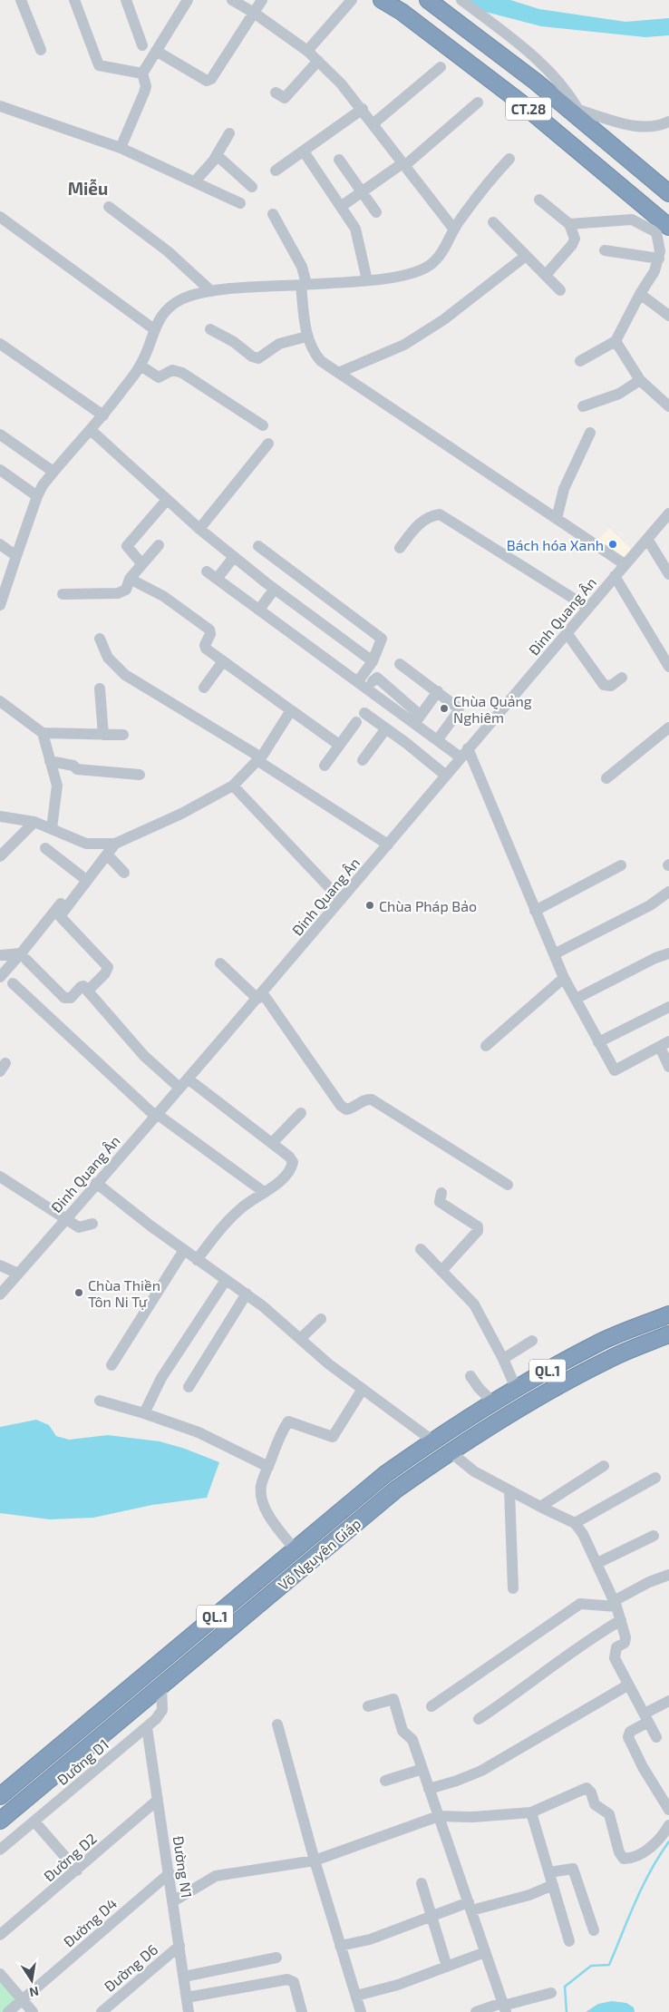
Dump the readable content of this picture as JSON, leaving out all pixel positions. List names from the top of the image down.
{
  "streets": {
    "highway": ["CT.28", "QL.1", "Võ Nguyên Giáp"],
    "street": [
      "Đinh Quang Ân",
      "Đường D1",
      "Đường D2",
      "Đường N1",
      "Đường D4",
      "Đường D6"
    ]
  },
  "crossings": [
    ["Võ Nguyên Giáp", "Đường D1"],
    ["Đường D1", "Đường N1"],
    ["Đường D2", "Đường N1"],
    ["Đường N1", "Đường D4"],
    ["Đường N1", "Đường D6"]
  ],
  "districts": ["Miễu"],
  "places": [
    "Bách hóa Xanh",
    "Chùa Quảng Nghiêm",
    "Chùa Pháp Bảo",
    "Chùa Thiền Tôn Ni Tự"
  ],
  "north": "bottom"
}
